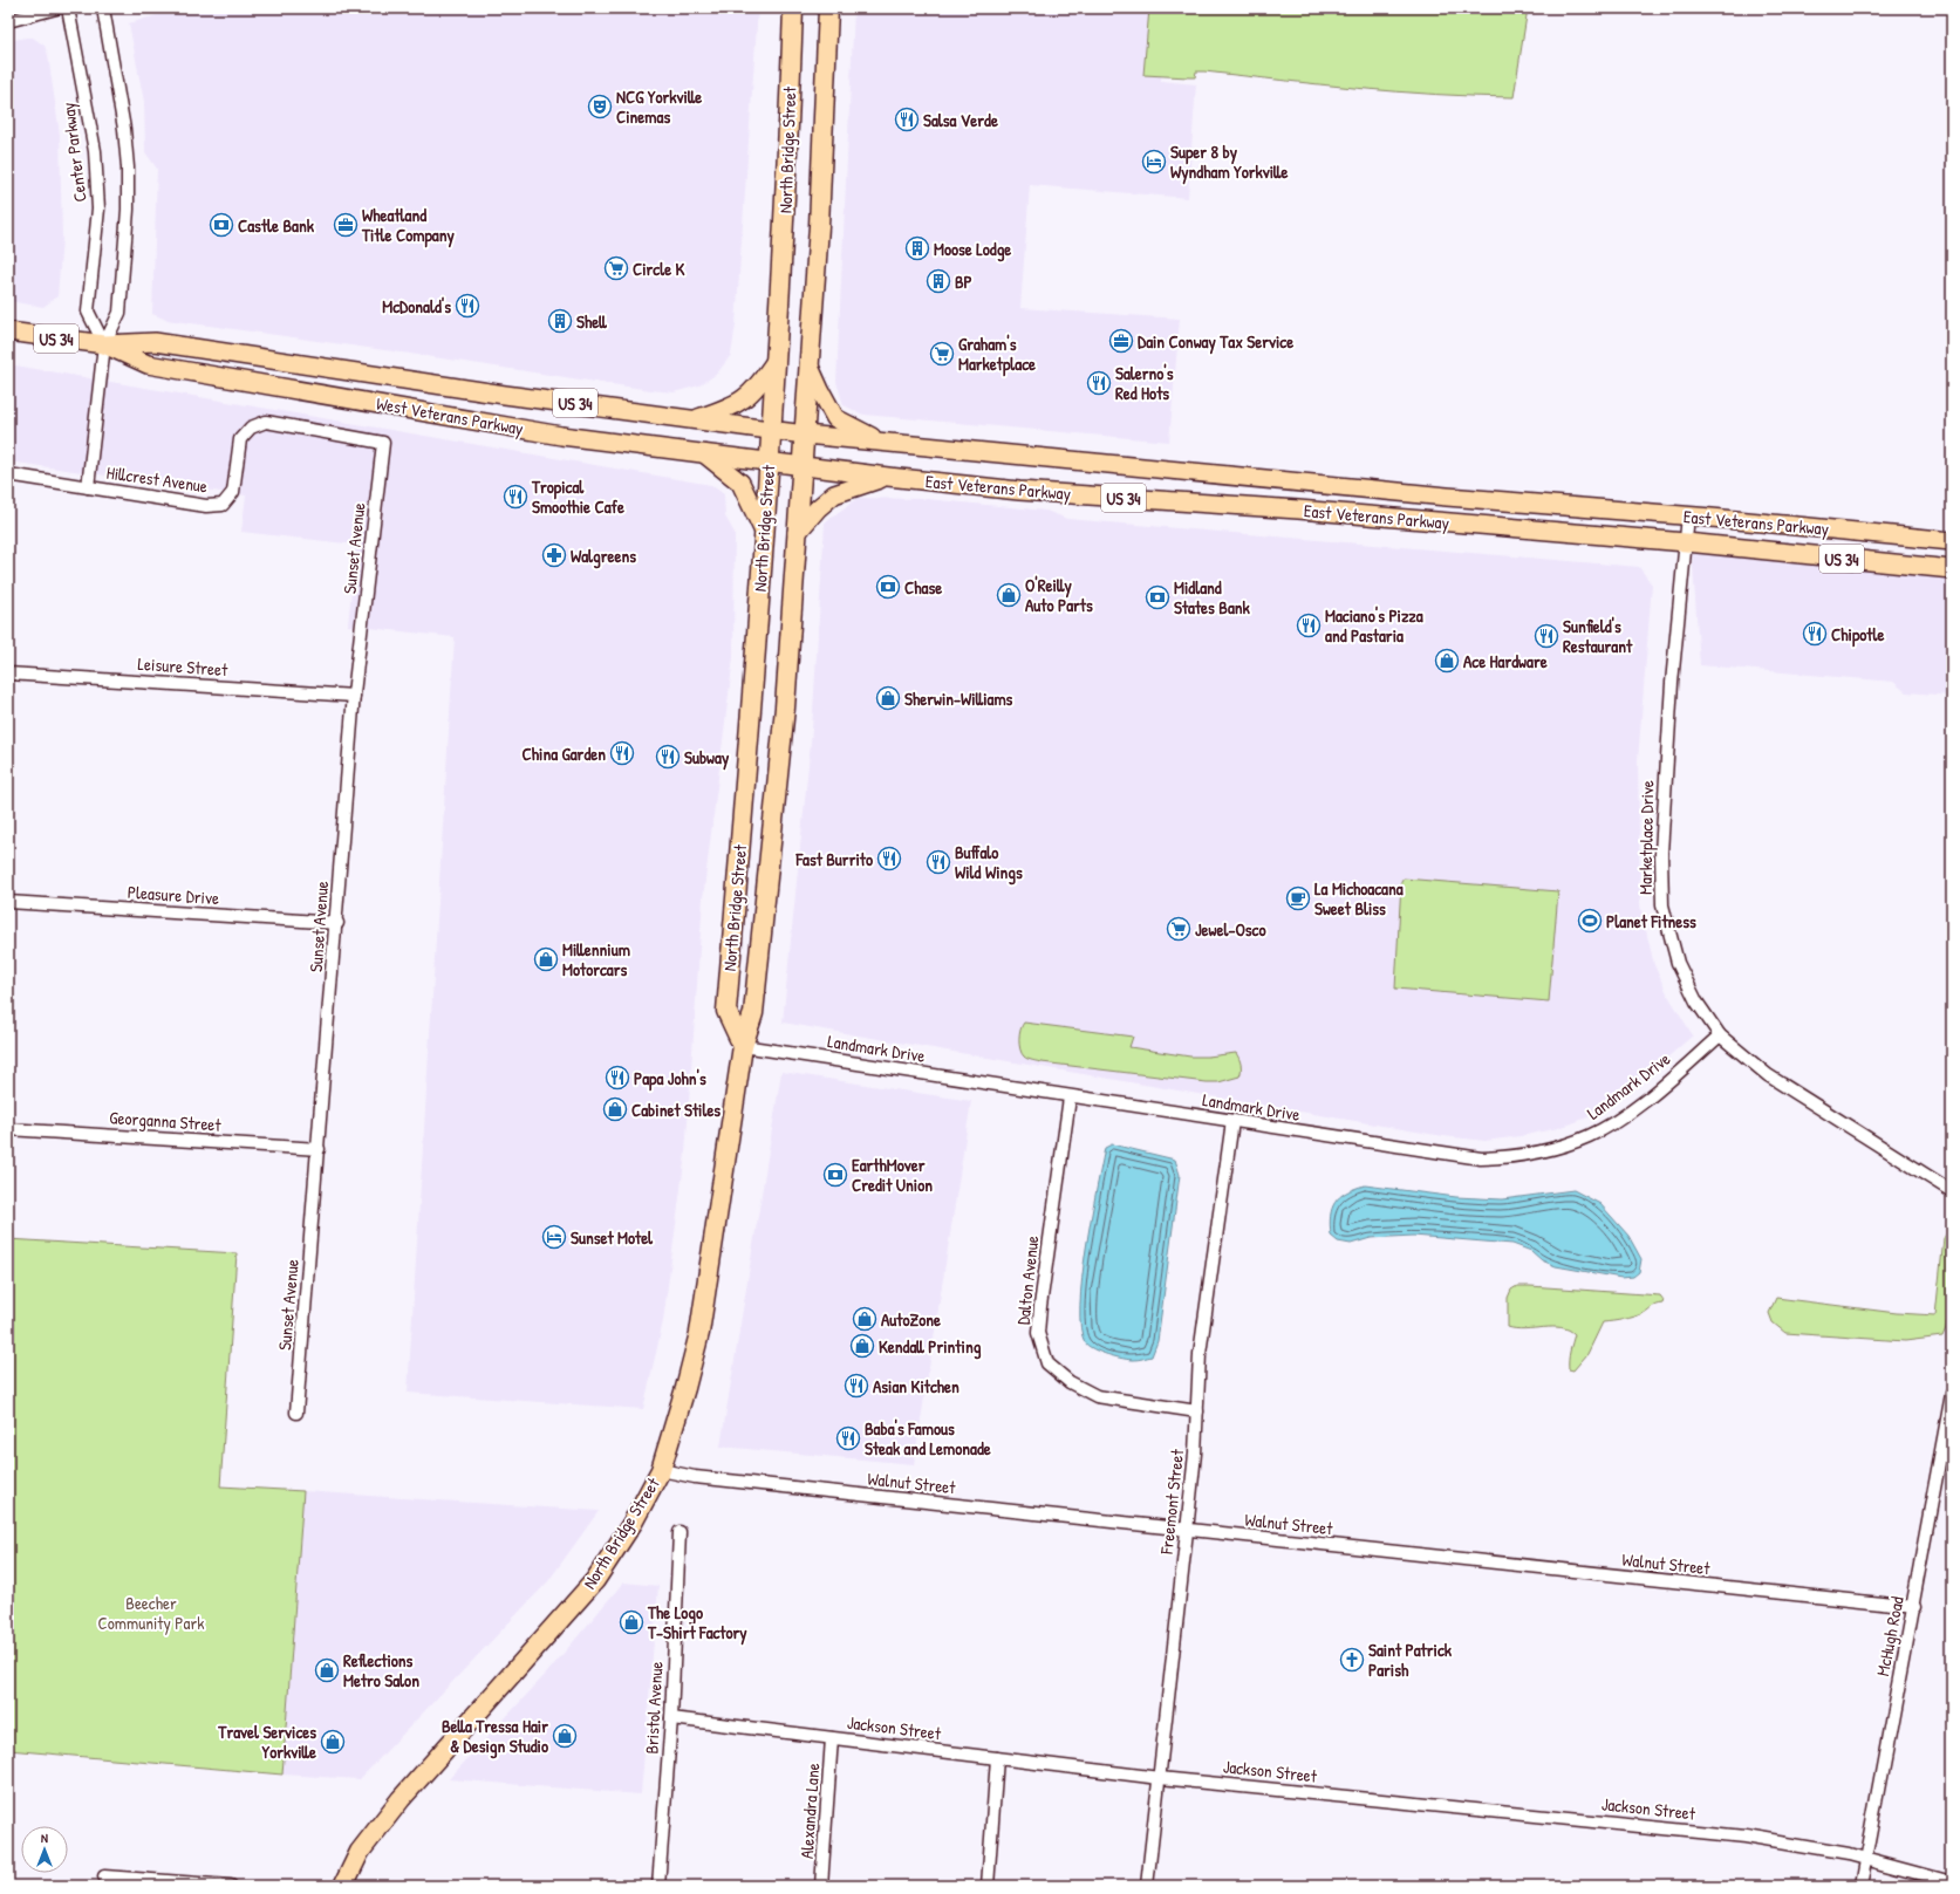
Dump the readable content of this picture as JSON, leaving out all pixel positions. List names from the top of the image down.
{
  "streets": {
    "highway": ["North Bridge Street"],
    "main road": ["US 34", "West Veterans Parkway", "East Veterans Parkway"],
    "street": [
      "Center Parkway",
      "Hillcrest Avenue",
      "Sunset Avenue",
      "Leisure Street",
      "Marketplace Drive",
      "Pleasure Drive",
      "Landmark Drive",
      "Georganna Street",
      "Dalton Avenue",
      "Walnut Street",
      "Freemont Street",
      "McHugh Road",
      "Bristol Avenue",
      "Jackson Street",
      "Alexandra Lane"
    ]
  },
  "crossings": [
    ["North Bridge Street", "West Veterans Parkway"],
    ["North Bridge Street", "East Veterans Parkway"],
    ["North Bridge Street", "Landmark Drive"],
    ["North Bridge Street", "Walnut Street"],
    ["Center Parkway", "West Veterans Parkway"],
    ["West Veterans Parkway", "East Veterans Parkway"],
    ["Hillcrest Avenue", "Sunset Avenue"],
    ["East Veterans Parkway", "Marketplace Drive"],
    ["Sunset Avenue", "Leisure Street"],
    ["Sunset Avenue", "Pleasure Drive"],
    ["Sunset Avenue", "Georganna Street"],
    ["Marketplace Drive", "Landmark Drive"],
    ["Landmark Drive", "Dalton Avenue"],
    ["Landmark Drive", "Freemont Street"],
    ["Dalton Avenue", "Freemont Street"],
    ["Walnut Street", "Freemont Street"],
    ["Walnut Street", "McHugh Road"],
    ["Freemont Street", "Jackson Street"],
    ["McHugh Road", "Jackson Street"],
    ["Bristol Avenue", "Jackson Street"],
    ["Jackson Street", "Alexandra Lane"]
  ],
  "parks": ["Beecher Community Park"],
  "places": {
    "theatre": ["NCG Yorkville Cinemas"],
    "restaurant": [
      "Salsa Verde",
      "McDonald's",
      "Salerno's Red Hots",
      "Tropical Smoothie Cafe",
      "Maciano's Pizza and Pastaria",
      "Chipotle",
      "Sunfield's Restaurant",
      "China Garden",
      "Subway",
      "Fast Burrito",
      "Buffalo Wild Wings",
      "Papa John's",
      "Asian Kitchen",
      "Baba's Famous Steak and Lemonade"
    ],
    "hotel": ["Super 8 by Wyndham Yorkville", "Sunset Motel"],
    "bank": [
      "Castle Bank",
      "Chase",
      "Midland States Bank",
      "EarthMover Credit Union"
    ],
    "office": ["Wheatland Title Company", "Dain Conway Tax Service"],
    "building": ["Moose Lodge", "BP", "Shell"],
    "supermarket": ["Circle K", "Graham's Marketplace", "Jewel-Osco"],
    "pharmacy": ["Walgreens"],
    "shop": [
      "O'Reilly Auto Parts",
      "Ace Hardware",
      "Sherwin-Williams",
      "Millennium Motorcars",
      "Cabinet Stiles",
      "AutoZone",
      "Kendall Printing",
      "The Logo T-Shirt Factory",
      "Reflections Metro Salon",
      "Bella Tressa Hair & Design Studio",
      "Travel Services Yorkville"
    ],
    "cafe": ["La Michoacana Sweet Bliss"],
    "sports": ["Planet Fitness"],
    "church": ["Saint Patrick Parish"]
  },
  "north": "top"
}
